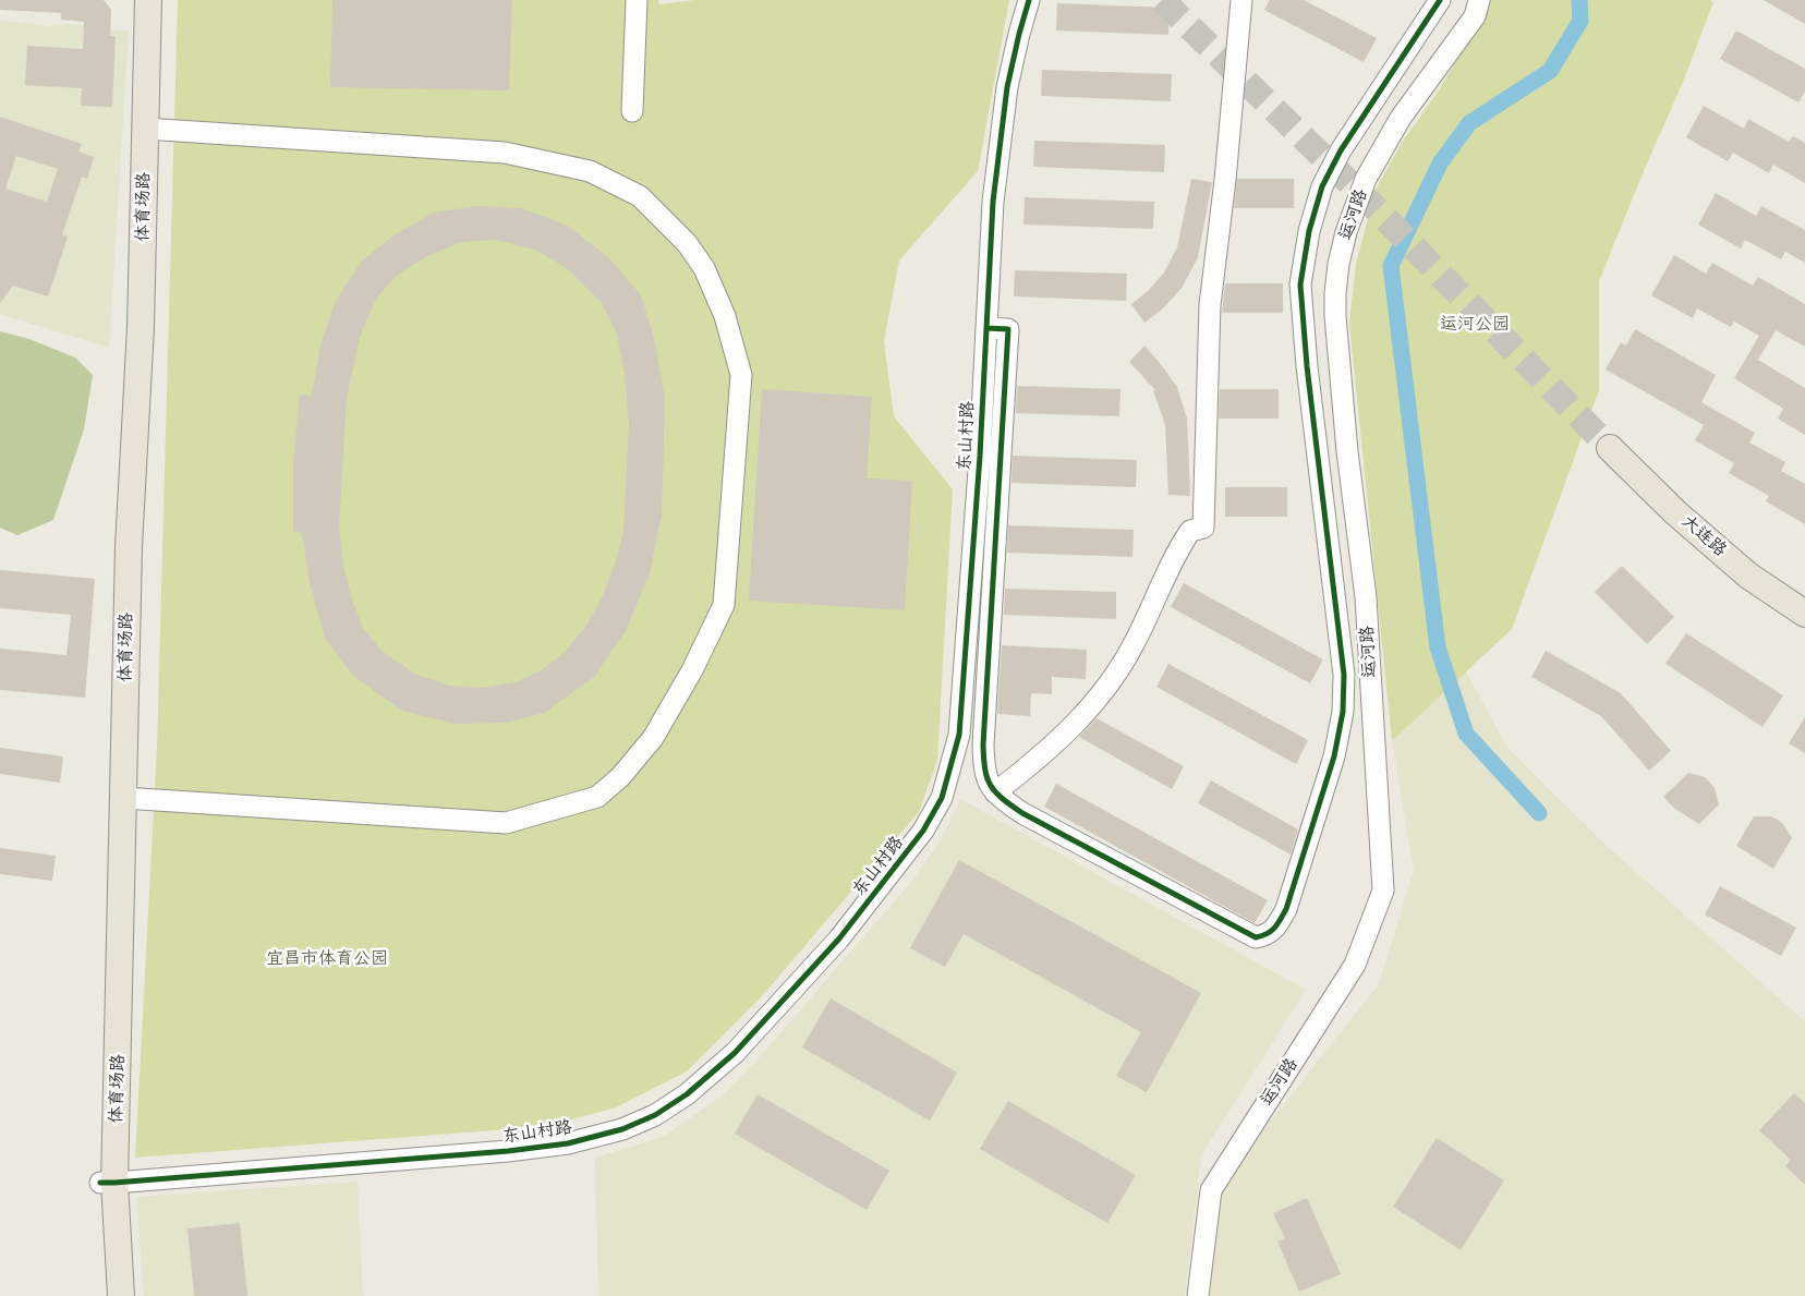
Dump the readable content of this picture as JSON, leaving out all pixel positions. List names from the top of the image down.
{
  "streets": {
    "main road": ["体育场路", "大连路"],
    "street": ["运河路", "东山村路"]
  },
  "crossings": [
    ["体育场路", "东山村路"]
  ],
  "parks": ["运河公园", "宜昌市体育公园"]
}
